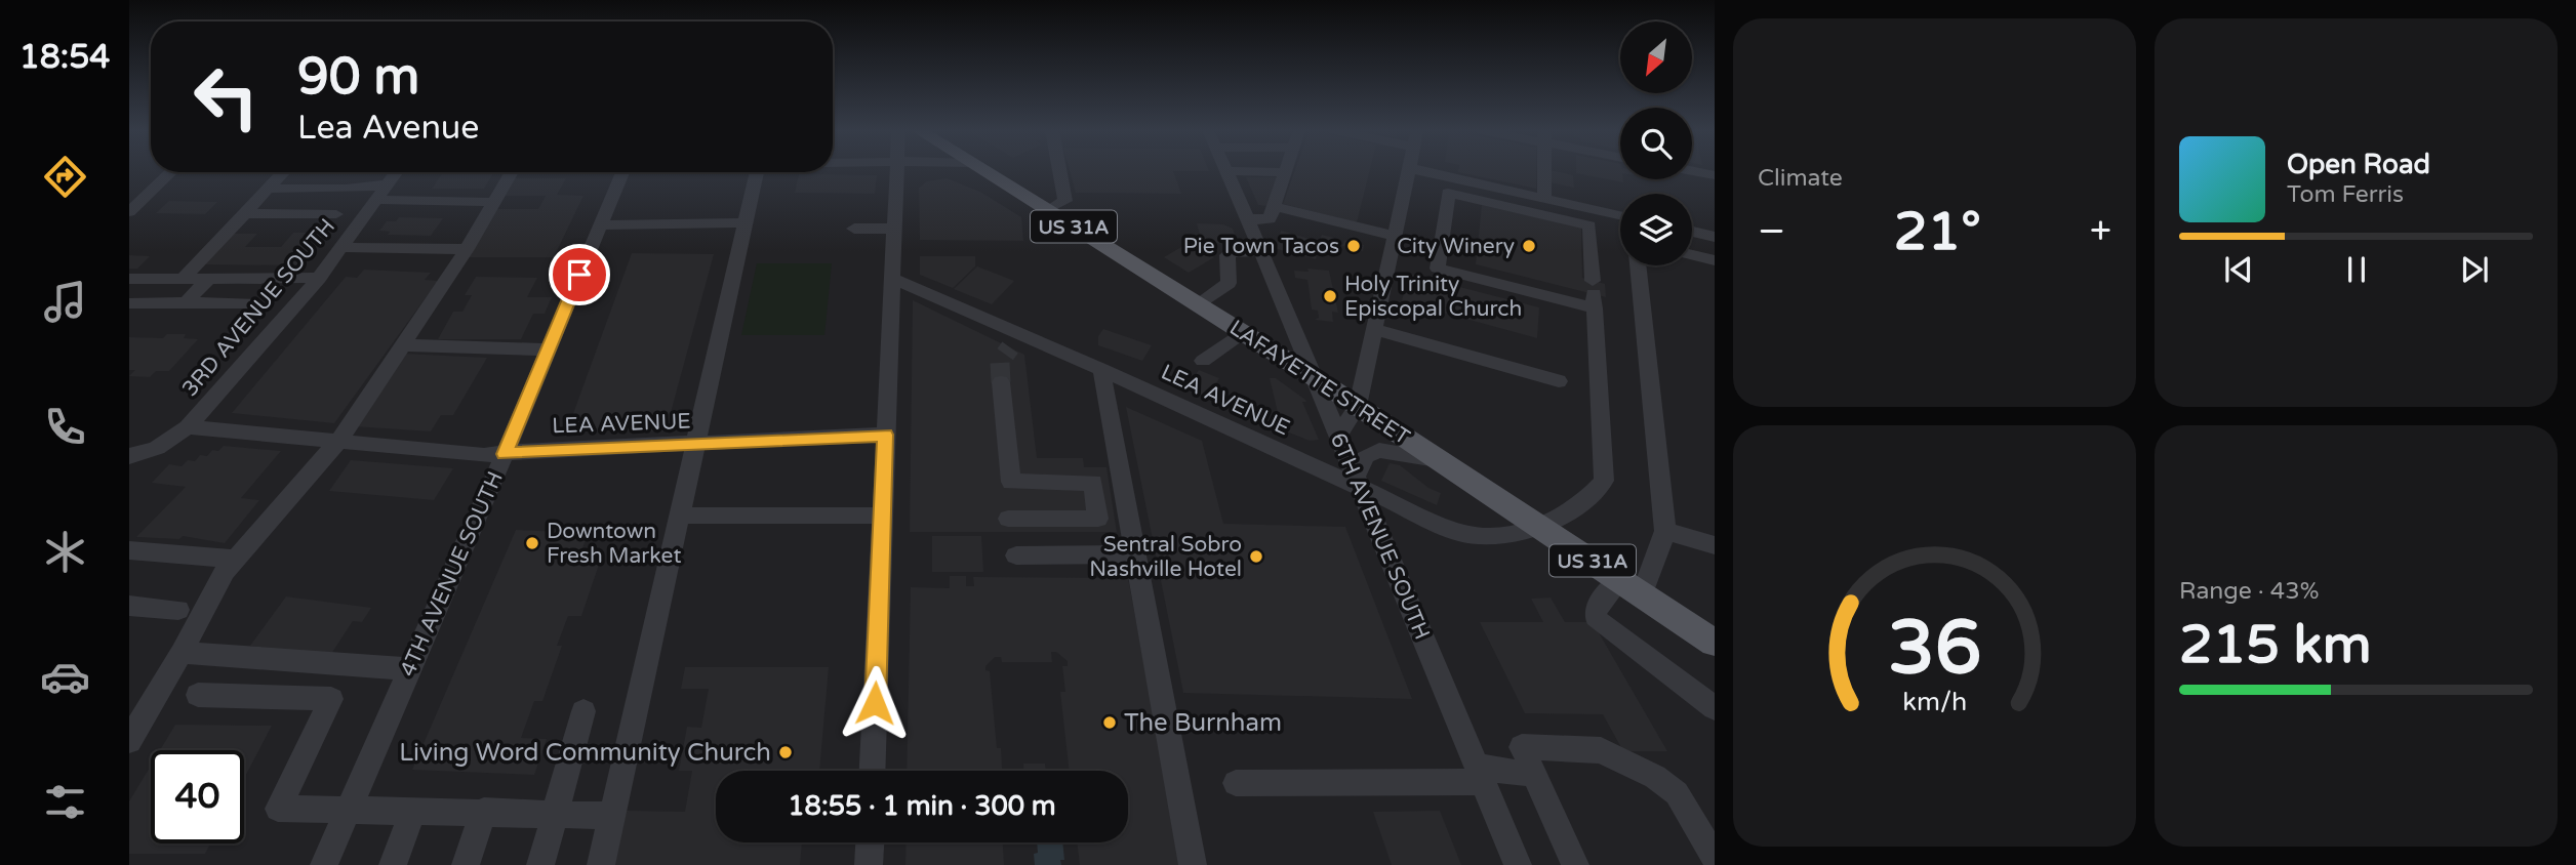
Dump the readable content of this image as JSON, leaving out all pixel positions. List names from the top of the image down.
{
  "streets": {
    "main road": ["US 31A", "LAFAYETTE STREET"],
    "street": [
      "3RD AVENUE SOUTH",
      "LEA AVENUE",
      "6TH AVENUE SOUTH",
      "4TH AVENUE SOUTH"
    ]
  },
  "crossings": [
    ["3RD AVENUE SOUTH", "LEA AVENUE"],
    ["LAFAYETTE STREET", "LEA AVENUE"],
    ["LAFAYETTE STREET", "6TH AVENUE SOUTH"],
    ["LEA AVENUE", "6TH AVENUE SOUTH"],
    ["LEA AVENUE", "4TH AVENUE SOUTH"]
  ],
  "places": [
    "Pie Town Tacos",
    "City Winery",
    "Holy Trinity Episcopal Church",
    "Downtown Fresh Market",
    "Sentral Sobro Nashville Hotel",
    "The Burnham",
    "Living Word Community Church"
  ],
  "north": "bottom left",
  "page": {
    "tabs": "18:54",
    "tile": [
      "Climate",
      ["Range · 43%", "215 km"]
    ],
    "turn": ["90 m", "Lea Avenue"],
    "song": ["Open Road", "Tom Ferris"],
    "heat": ["−", "21°", "+"],
    "limit": "40",
    "trip": "18:55 · 1 min · 300 m",
    "gauge": ["36", "km/h"]
  }
}
